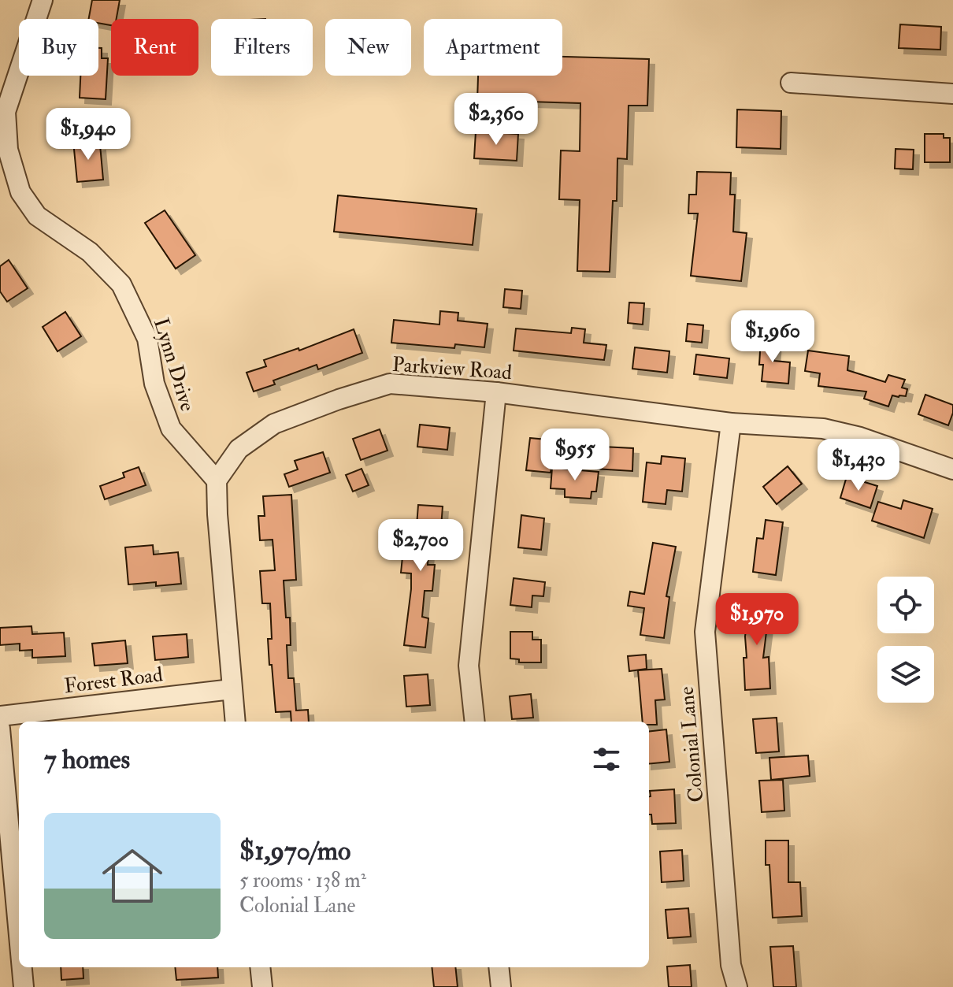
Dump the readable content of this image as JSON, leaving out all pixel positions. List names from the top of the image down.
{
  "streets": {
    "street": [
      "Lynn Drive",
      "Parkview Road",
      "Forest Road",
      "Colonial Lane"
    ]
  },
  "crossings": [
    ["Lynn Drive", "Parkview Road"],
    ["Parkview Road", "Colonial Lane"]
  ],
  "page": {
    "chip": [
      "Buy",
      "Rent",
      "Filters",
      "New",
      "Apartment"
    ],
    "price": [
      "$2,360",
      "$1,940",
      "$1,960",
      "$955",
      "$1,430",
      "$2,700",
      "$1,970"
    ],
    "heading": "7 homes",
    "list": [
      {
        "name": "$1,970/mo",
        "note": "5 rooms · 138 m² · Colonial Lane"
      }
    ]
  }
}
